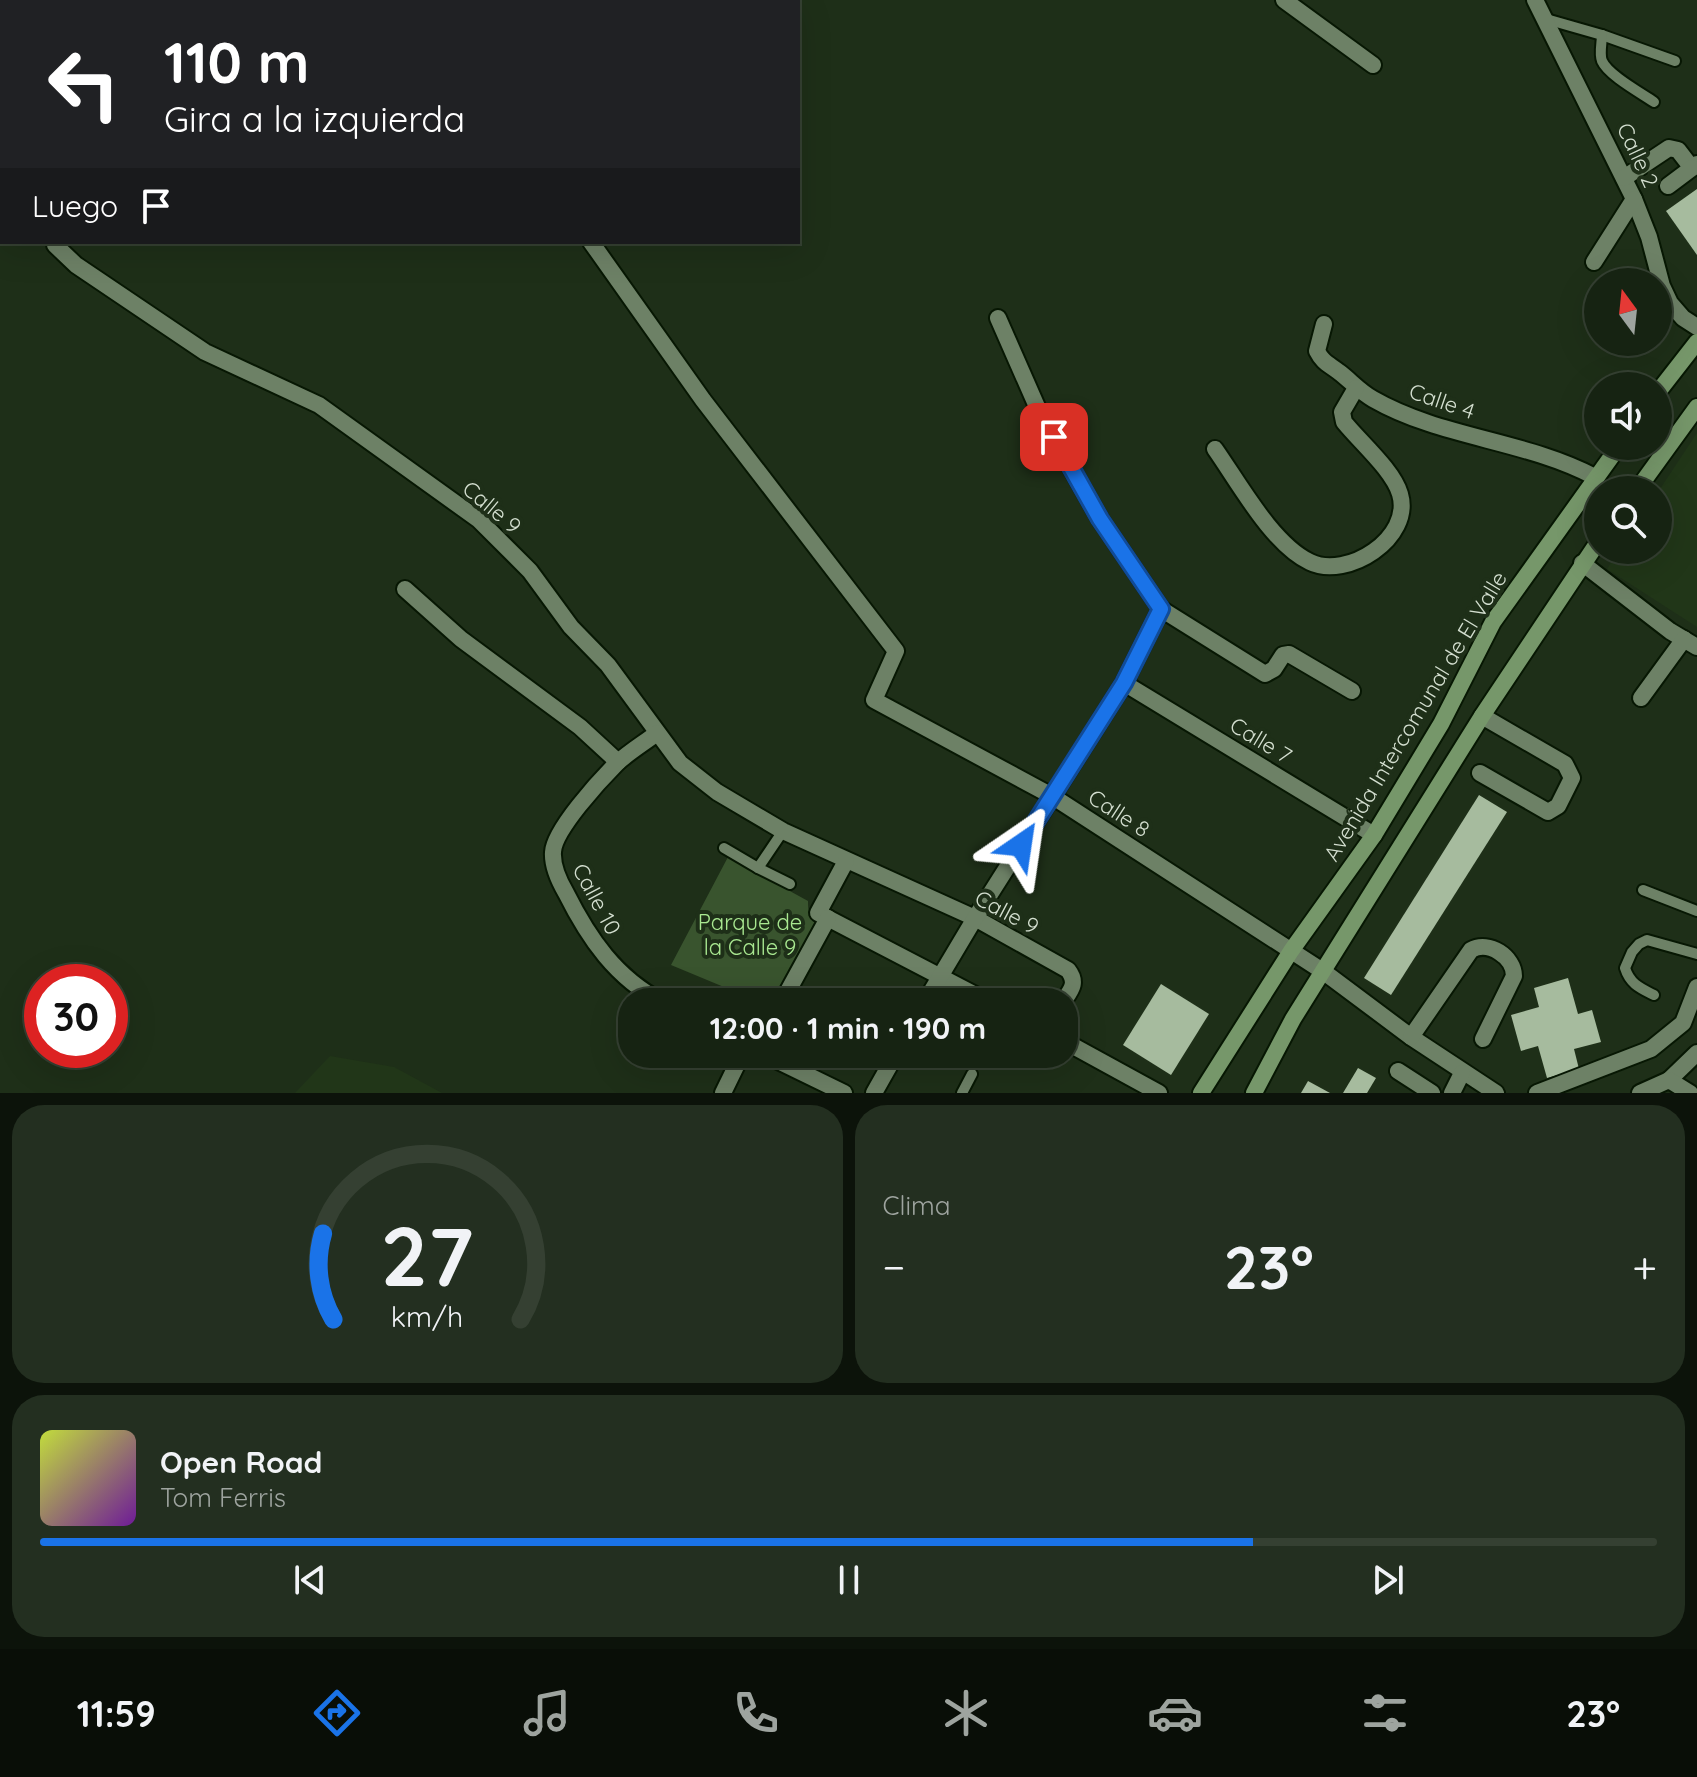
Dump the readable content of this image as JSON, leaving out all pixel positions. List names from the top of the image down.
{
  "streets": {
    "main road": ["Avenida Intercomunal de El Valle"],
    "street": [
      "Calle 2",
      "Calle 4",
      "Calle 9",
      "Calle 7",
      "Calle 8",
      "Calle 10"
    ]
  },
  "crossings": [
    ["Calle 9", "Calle 10"],
    ["Avenida Intercomunal de El Valle", "Calle 7"],
    ["Avenida Intercomunal de El Valle", "Calle 8"]
  ],
  "parks": ["Parque de la Calle 9"],
  "north": "top",
  "page": {
    "turn": ["110 m", "Gira a la izquierda"],
    "then": "Luego",
    "limit": "30",
    "trip": "12:00 · 1 min · 190 m",
    "tile": "Clima",
    "heat": ["−", "23°", "+"],
    "song": ["Open Road", "Tom Ferris"],
    "tabs": ["11:59", "23°"],
    "gauge": ["27", "km/h"]
  }
}
